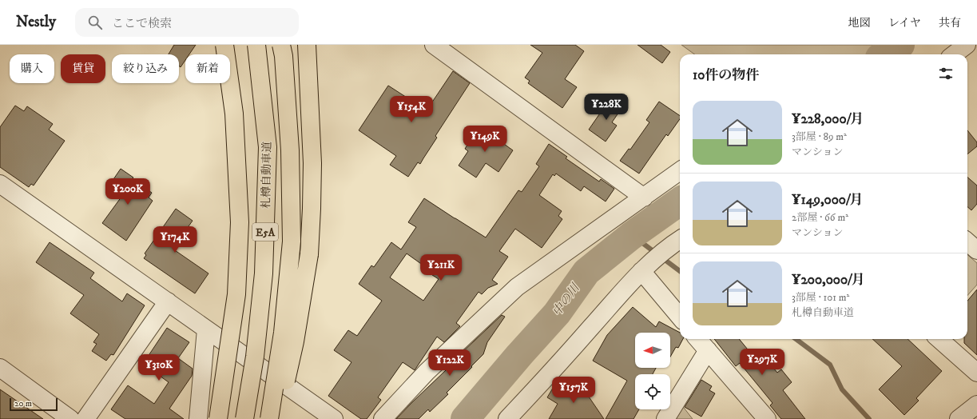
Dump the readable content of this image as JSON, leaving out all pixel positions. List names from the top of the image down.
{
  "streets": {
    "highway": ["札樽自動車道", "E5A"]
  },
  "water": ["中の川"],
  "scale_bar": "20 m",
  "north": "left",
  "page": {
    "header": "Nestly",
    "search": "ここで検索",
    "nav": ["地図", "レイヤ", "共有"],
    "chip": [
      "購入",
      "賃貸",
      "絞り込み",
      "新着"
    ],
    "heading": "10件の物件",
    "list": [
      {
        "name": "¥228,000/月",
        "note": "3部屋 · 89 m² · マンション"
      },
      {
        "name": "¥149,000/月",
        "note": "2部屋 · 66 m² · マンション"
      },
      {
        "name": "¥200,000/月",
        "note": "3部屋 · 101 m² · 札樽自動車道"
      }
    ],
    "price": [
      "¥228K",
      "¥154K",
      "¥149K",
      "¥200K",
      "¥174K",
      "¥211K",
      "¥297K",
      "¥122K",
      "¥310K",
      "¥157K"
    ],
    "scale": "20 m"
  }
}
